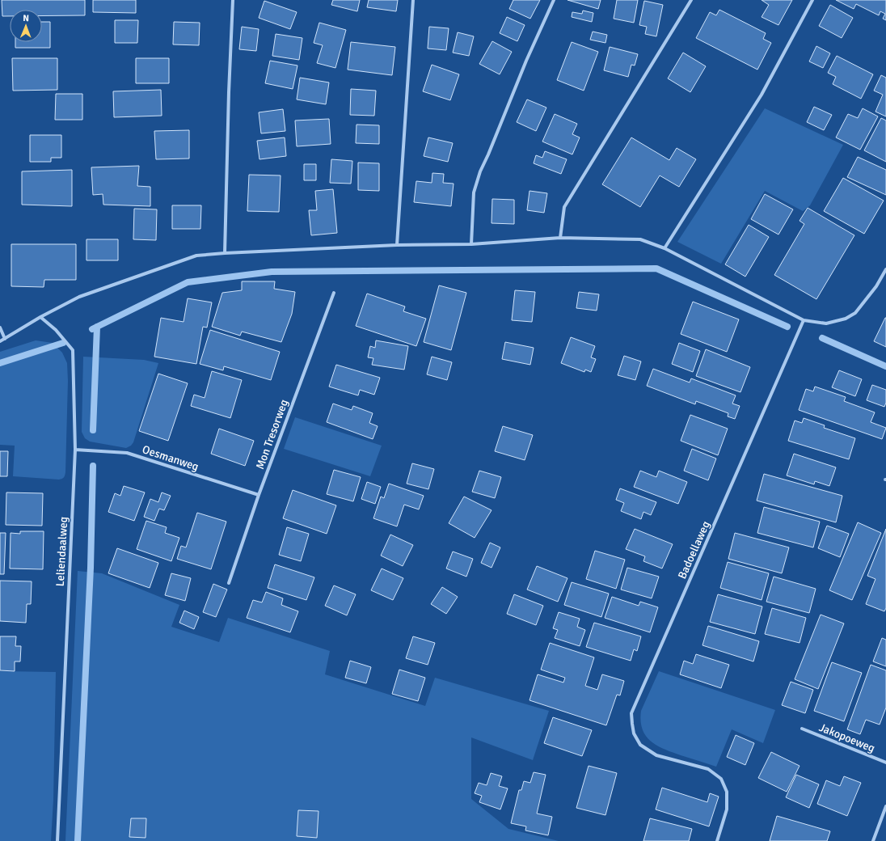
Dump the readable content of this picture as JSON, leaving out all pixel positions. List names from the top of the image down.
{
  "streets": {
    "street": [
      "Mon Tresorweg",
      "Oesmanweg",
      "Badoellaweg",
      "Leliendaalweg",
      "Jakopoeweg"
    ]
  },
  "crossings": [
    ["Mon Tresorweg", "Oesmanweg"],
    ["Oesmanweg", "Leliendaalweg"]
  ],
  "north": "top"
}
